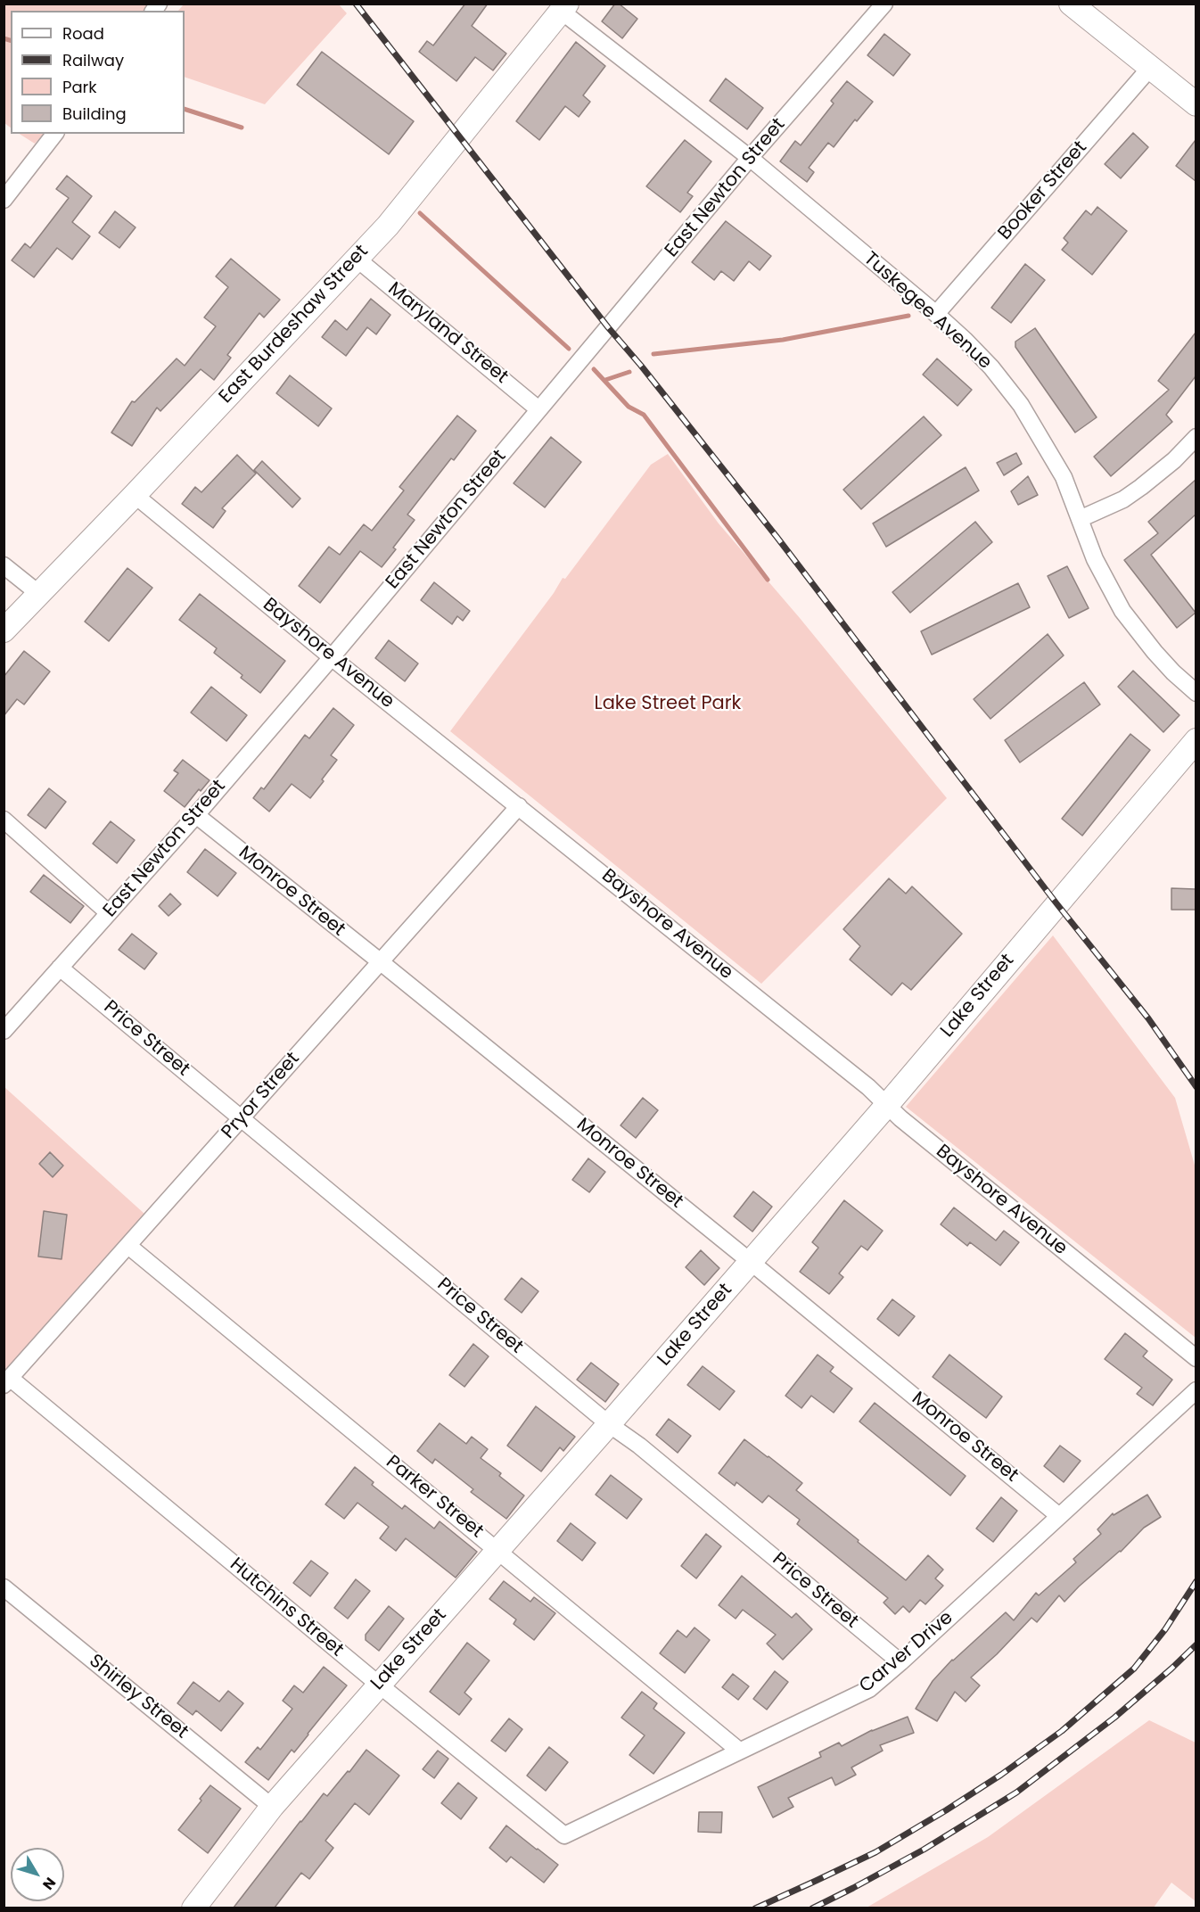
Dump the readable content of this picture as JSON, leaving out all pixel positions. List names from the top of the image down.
{
  "streets": {
    "street": [
      "East Newton Street",
      "Booker Street",
      "Tuskegee Avenue",
      "East Burdeshaw Street",
      "Maryland Street",
      "Bayshore Avenue",
      "Monroe Street",
      "Lake Street",
      "Price Street",
      "Pryor Street",
      "Parker Street",
      "Hutchins Street",
      "Carver Drive",
      "Shirley Street"
    ]
  },
  "crossings": [
    ["East Newton Street", "Tuskegee Avenue"],
    ["East Newton Street", "Maryland Street"],
    ["East Newton Street", "Bayshore Avenue"],
    ["East Newton Street", "Monroe Street"],
    ["East Newton Street", "Price Street"],
    ["Booker Street", "Tuskegee Avenue"],
    ["Tuskegee Avenue", "East Burdeshaw Street"],
    ["East Burdeshaw Street", "Maryland Street"],
    ["East Burdeshaw Street", "Bayshore Avenue"],
    ["Bayshore Avenue", "Lake Street"],
    ["Bayshore Avenue", "Pryor Street"],
    ["Monroe Street", "Lake Street"],
    ["Monroe Street", "Pryor Street"],
    ["Monroe Street", "Carver Drive"],
    ["Lake Street", "Price Street"],
    ["Lake Street", "Parker Street"],
    ["Lake Street", "Hutchins Street"],
    ["Lake Street", "Shirley Street"],
    ["Price Street", "Pryor Street"],
    ["Price Street", "Carver Drive"],
    ["Pryor Street", "Parker Street"],
    ["Pryor Street", "Hutchins Street"],
    ["Parker Street", "Carver Drive"],
    ["Hutchins Street", "Carver Drive"]
  ],
  "parks": ["Lake Street Park"],
  "legend": [
    "Road",
    "Railway",
    "Park",
    "Building"
  ],
  "north": "bottom right"
}
